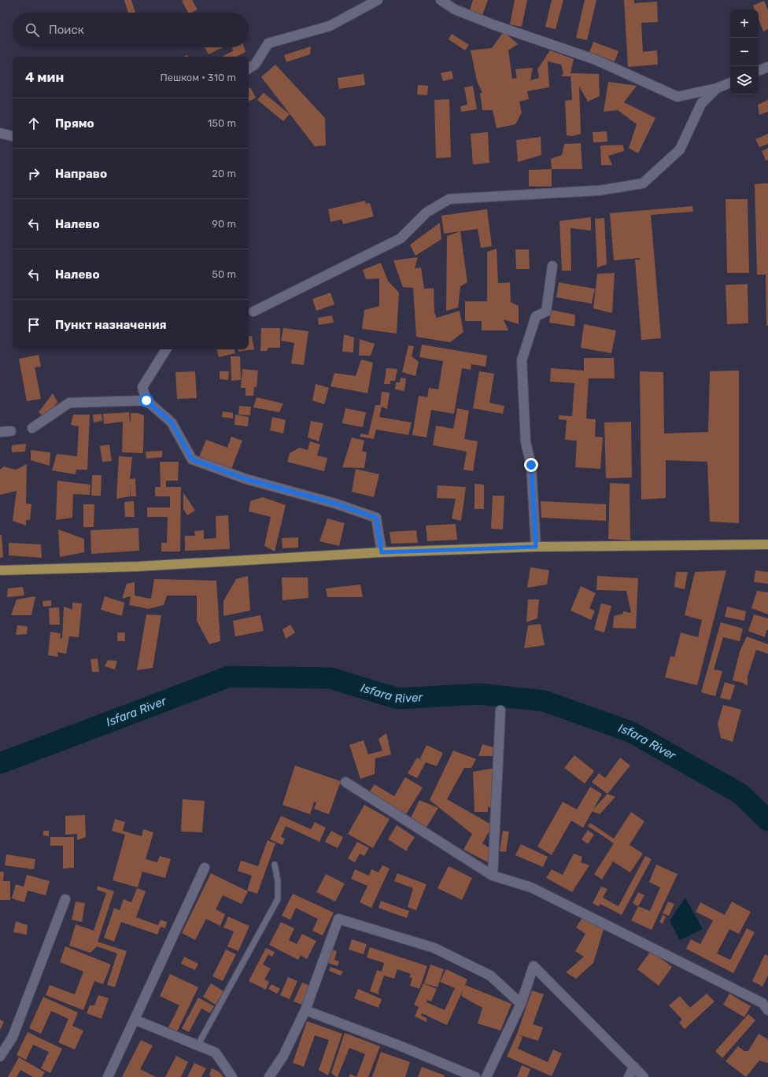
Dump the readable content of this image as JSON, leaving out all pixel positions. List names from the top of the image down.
{
  "water": ["Isfara River"],
  "page": {
    "map_buttons": ["+", "−"],
    "search": "Поиск",
    "heading": ["4 мин", "Пешком · 310 m"],
    "list": [
      ["Прямо", "150 m"],
      ["Направо", "20 m"],
      ["Налево", "90 m"],
      ["Налево", "50 m"],
      "Пункт назначения"
    ]
  }
}
